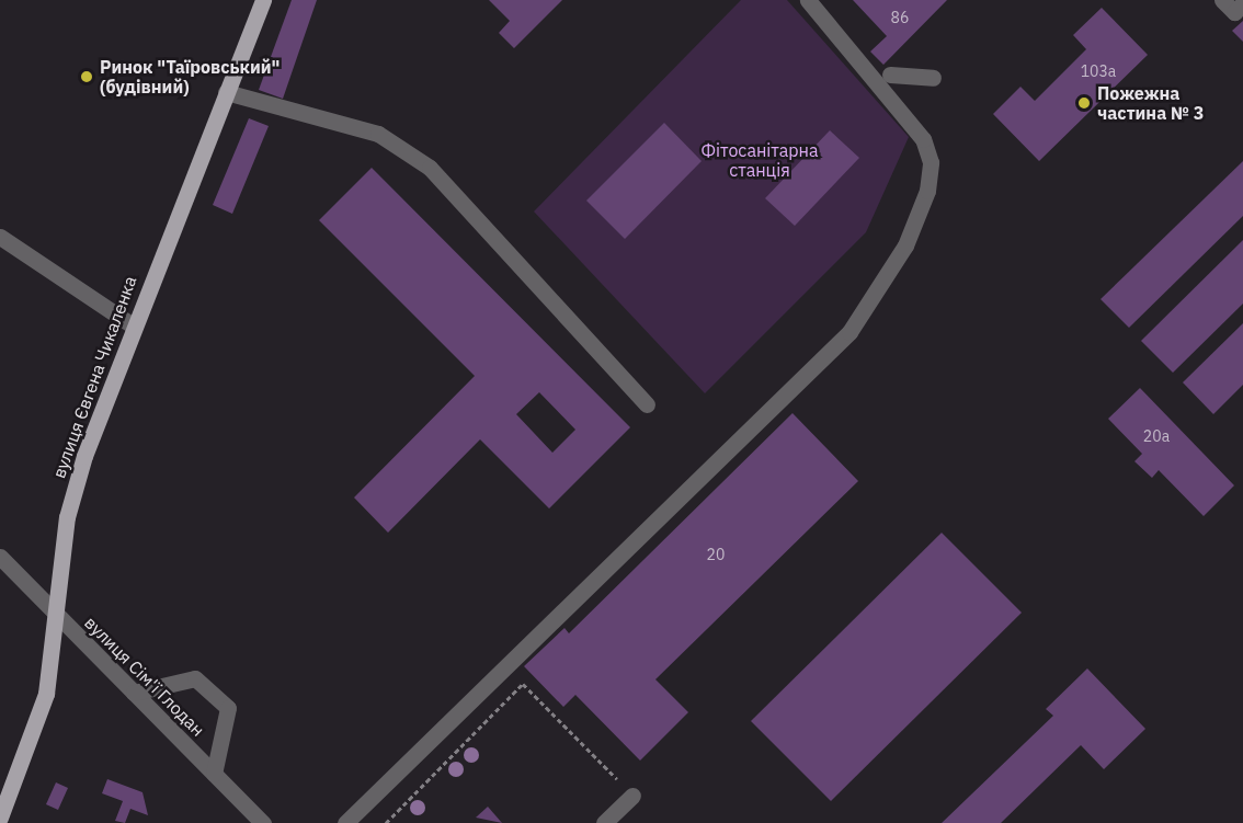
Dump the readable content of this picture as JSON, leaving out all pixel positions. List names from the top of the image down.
{
  "streets": {
    "main road": ["вулиця Євгена Чикаленка"],
    "street": ["вулиця Сім'ї Глодан"]
  },
  "crossings": [
    ["вулиця Євгена Чикаленка", "вулиця Сім'ї Глодан"]
  ],
  "parks": ["Фітосанітарна станція"],
  "places": ["Ринок \"Таїровський\" (будівний)", "Пожежна частина № 3"],
  "house_numbers": [
    "86",
    "103а",
    "20а",
    "20"
  ]
}
